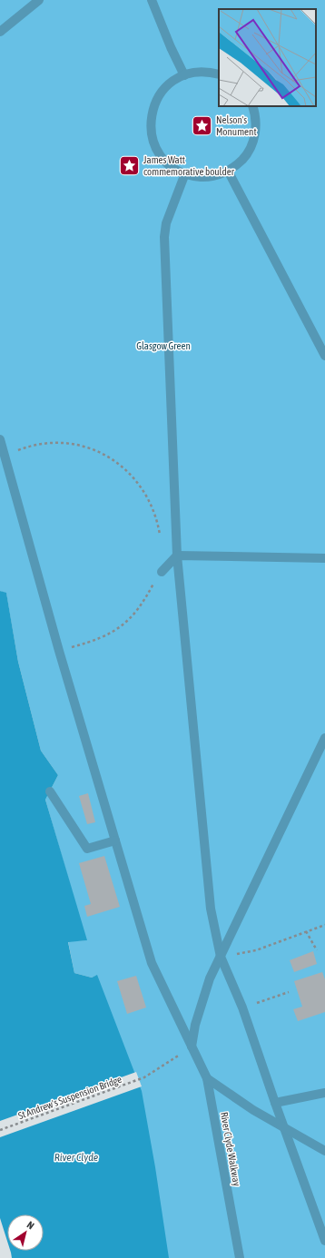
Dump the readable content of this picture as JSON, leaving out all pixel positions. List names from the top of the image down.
{
  "streets": {
    "street": ["River Clyde Walkway"],
    "path": ["St Andrew's Suspension Bridge"]
  },
  "crossings": [
    ["St Andrew's Suspension Bridge", "River Clyde Walkway"]
  ],
  "water": ["River Clyde"],
  "parks": ["Glasgow Green"],
  "places": {
    "place": ["Nelson's Monument", "James Watt commemorative boulder"]
  },
  "north": "top right"
}
